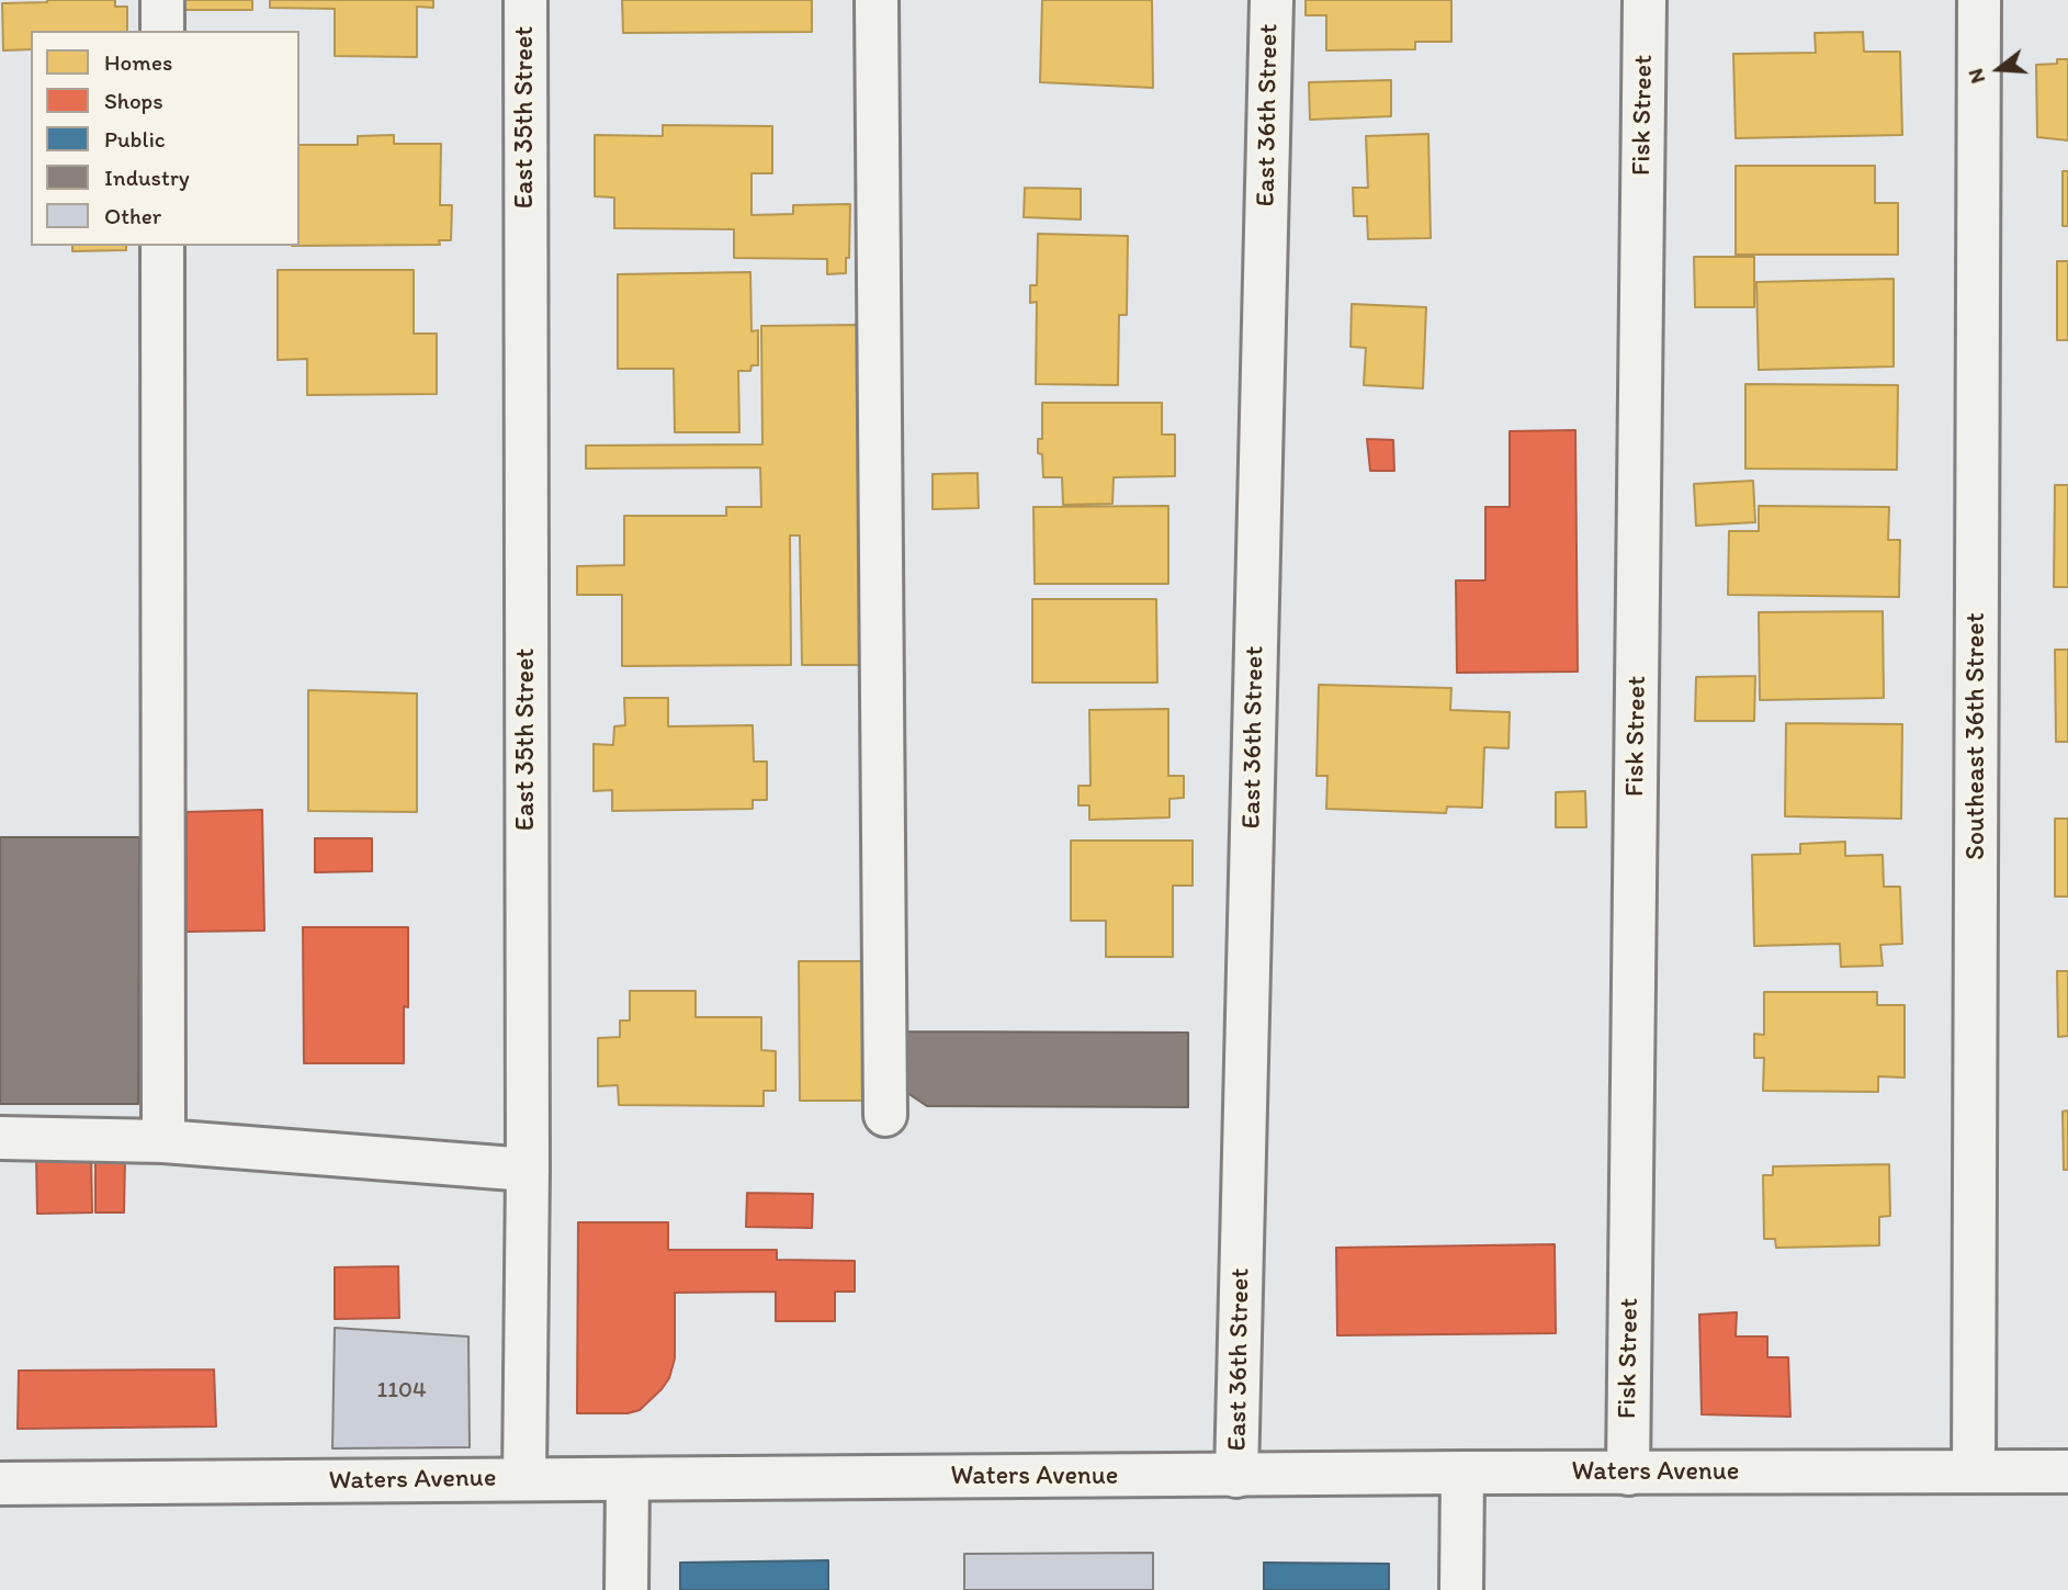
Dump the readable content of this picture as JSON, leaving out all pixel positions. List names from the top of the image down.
{
  "streets": {
    "street": [
      "East 36th Street",
      "Fisk Street",
      "East 35th Street",
      "Southeast 36th Street",
      "Waters Avenue"
    ]
  },
  "crossings": [
    ["East 36th Street", "Waters Avenue"],
    ["Fisk Street", "Waters Avenue"],
    ["East 35th Street", "Waters Avenue"],
    ["Southeast 36th Street", "Waters Avenue"]
  ],
  "house_numbers": ["1104"],
  "legend": [
    "Homes",
    "Shops",
    "Public",
    "Industry",
    "Other"
  ],
  "north": "left"
}
